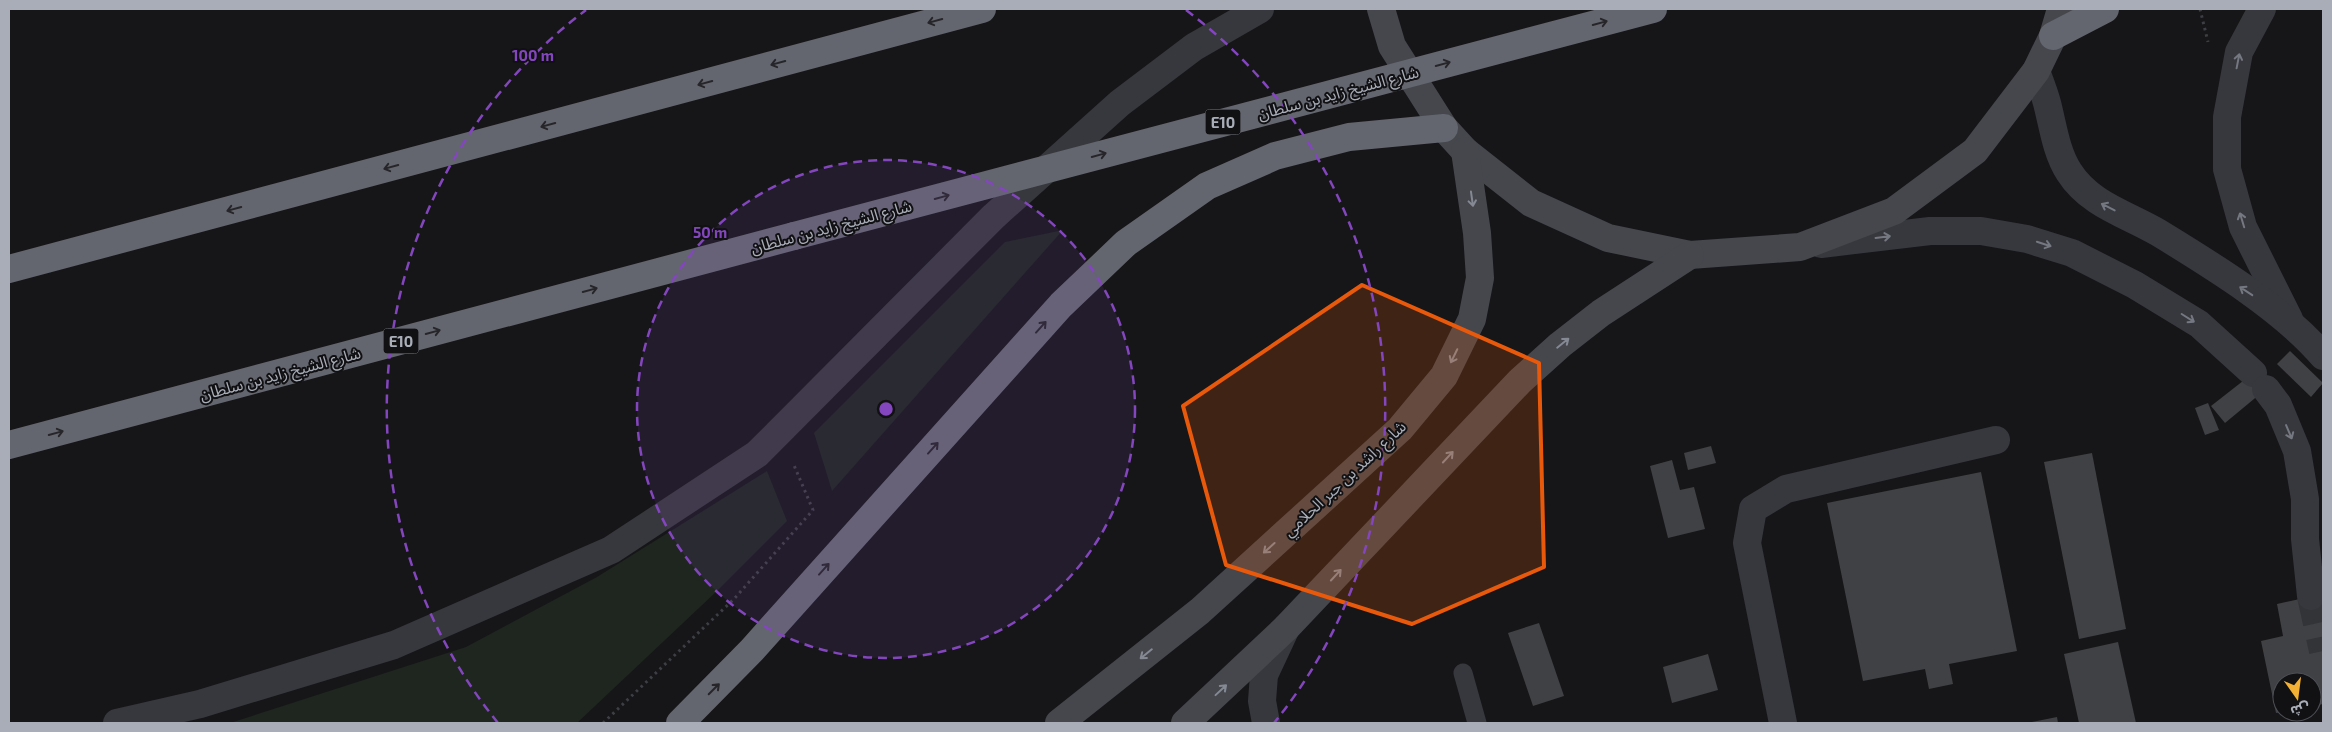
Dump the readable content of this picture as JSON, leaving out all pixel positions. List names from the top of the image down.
{
  "streets": {
    "highway": ["شارع الشيخ زايد بن سلطان", "E10"],
    "main road": ["شارع راشد بن جبر الحلامي"]
  },
  "north": "bottom",
  "rings": ["100 m", "50 m"]
}
